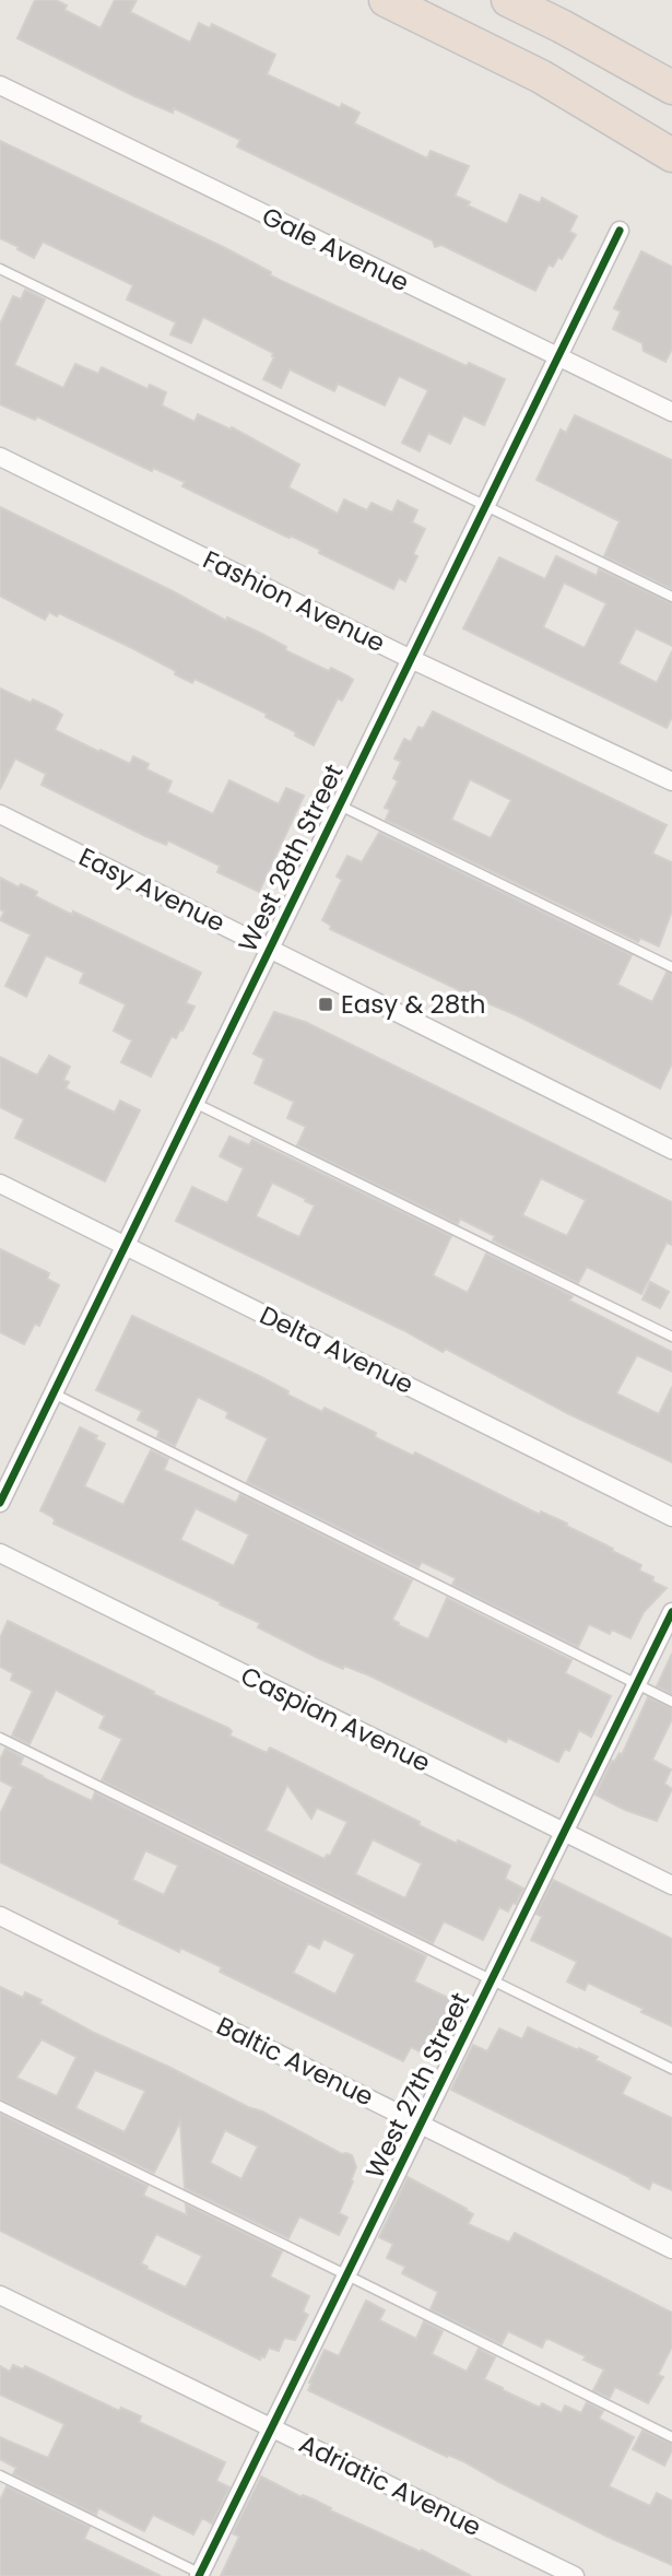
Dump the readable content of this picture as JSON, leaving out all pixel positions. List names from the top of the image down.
{
  "streets": {
    "street": [
      "Gale Avenue",
      "Fashion Avenue",
      "West 28th Street",
      "Easy Avenue",
      "Delta Avenue",
      "Caspian Avenue",
      "Baltic Avenue",
      "West 27th Street",
      "Adriatic Avenue"
    ]
  },
  "crossings": [
    ["Gale Avenue", "West 28th Street"],
    ["Fashion Avenue", "West 28th Street"],
    ["West 28th Street", "Easy Avenue"],
    ["West 28th Street", "Delta Avenue"],
    ["Caspian Avenue", "West 27th Street"],
    ["Baltic Avenue", "West 27th Street"],
    ["West 27th Street", "Adriatic Avenue"]
  ],
  "places": {
    "transit": ["Easy & 28th"]
  }
}
